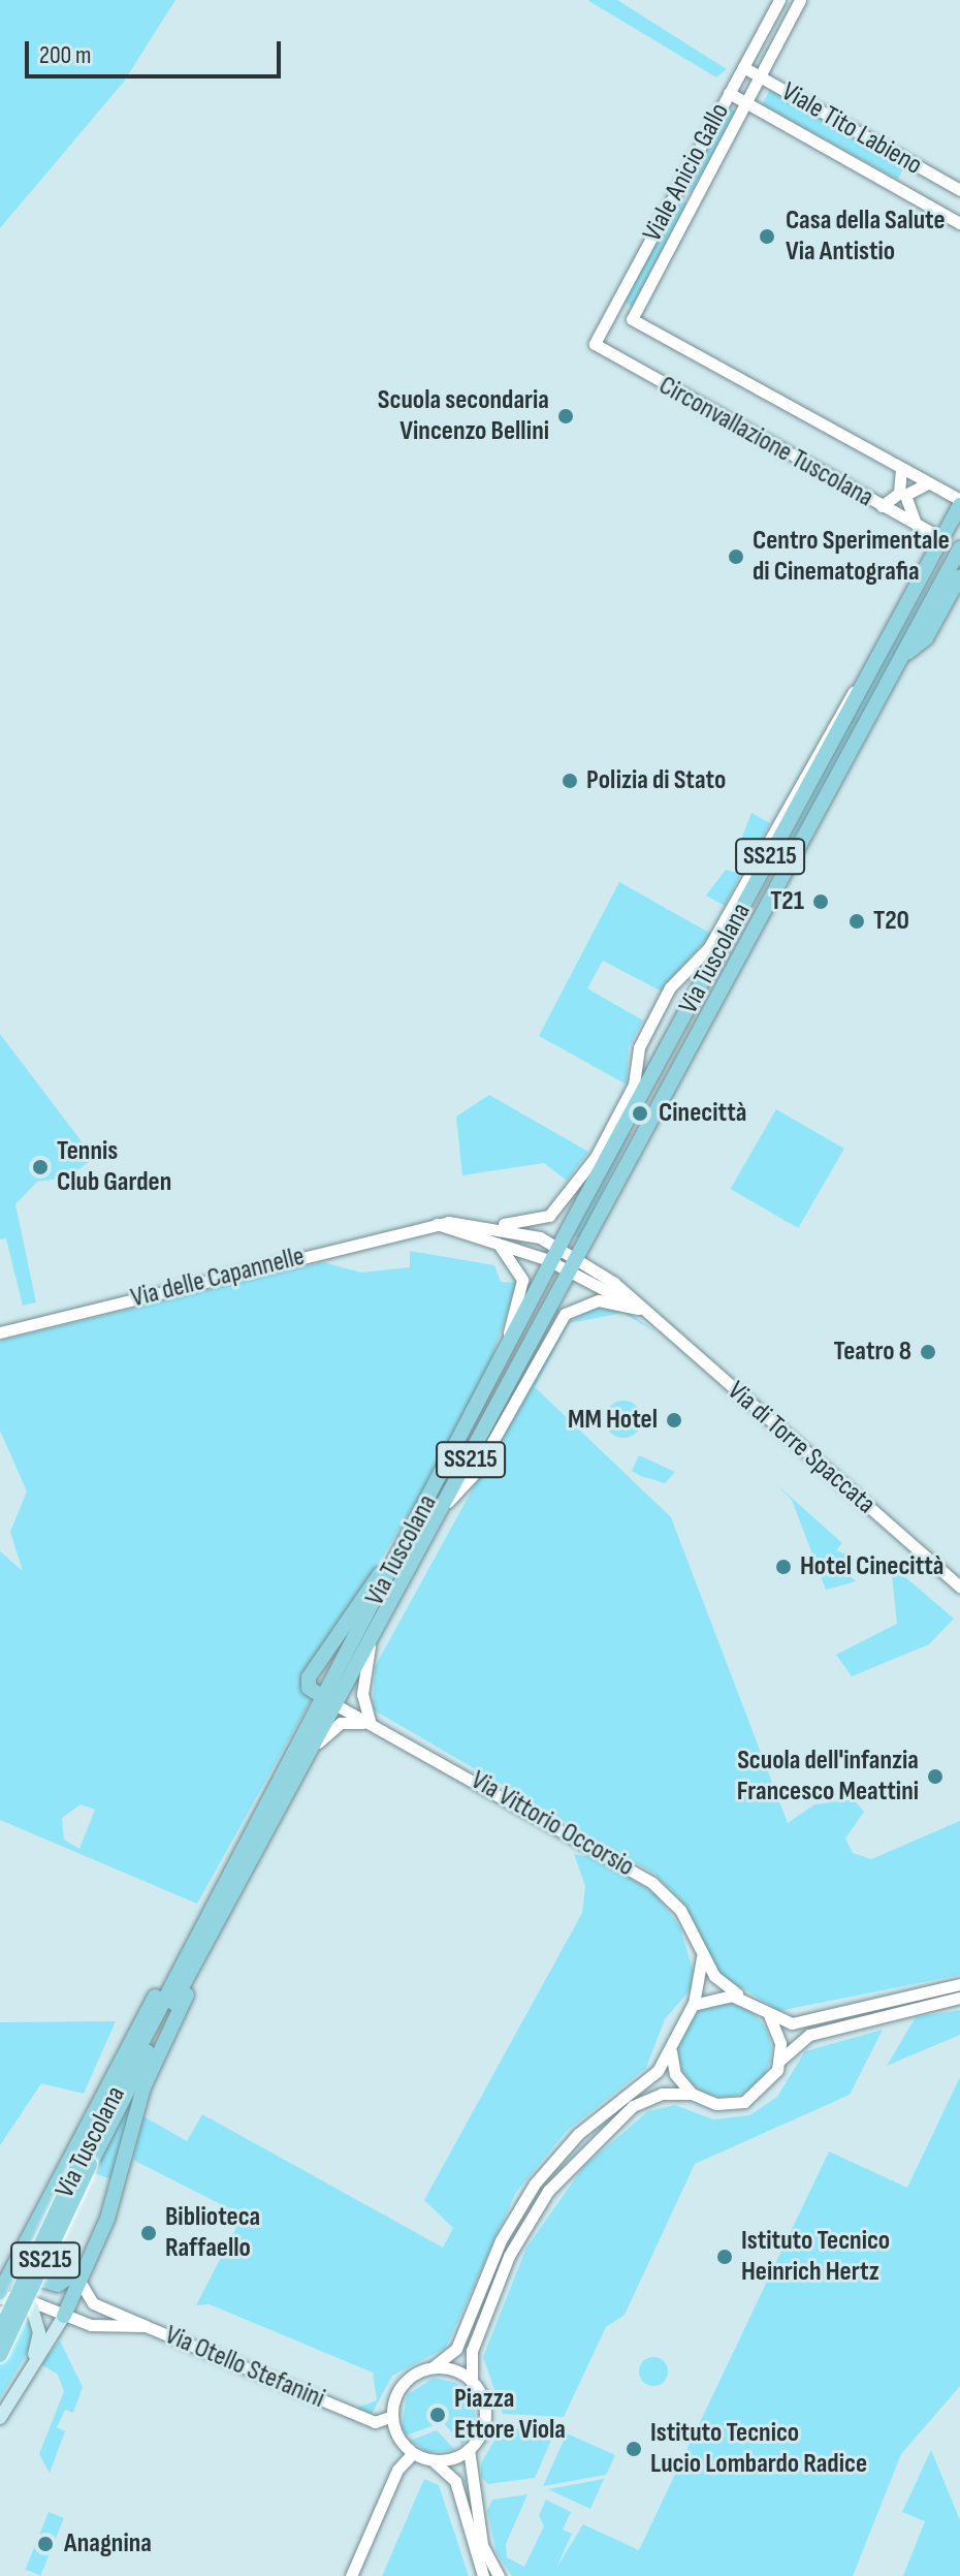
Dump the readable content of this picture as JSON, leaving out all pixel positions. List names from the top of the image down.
{
  "streets": {
    "main road": ["SS215", "Via Tuscolana", "Via Otello Stefanini"],
    "street": [
      "Viale Tito Labieno",
      "Viale Anicio Gallo",
      "Circonvallazione Tuscolana",
      "Via delle Capannelle",
      "Via di Torre Spaccata",
      "Via Vittorio Occorsio"
    ]
  },
  "crossings": [
    ["Viale Tito Labieno", "Viale Anicio Gallo"],
    ["Viale Anicio Gallo", "Circonvallazione Tuscolana"],
    ["Circonvallazione Tuscolana", "Via Tuscolana"],
    ["Via Tuscolana", "Via delle Capannelle"],
    ["Via Tuscolana", "Via di Torre Spaccata"],
    ["Via Tuscolana", "Via Vittorio Occorsio"],
    ["Via delle Capannelle", "Via di Torre Spaccata"]
  ],
  "places": [
    "Casa della Salute Via Antistio",
    "Scuola secondaria Vincenzo Bellini",
    "Centro Sperimentale di Cinematografia",
    "Polizia di Stato",
    "T21",
    "T20",
    "Cinecittà",
    "Tennis Club Garden",
    "Teatro 8",
    "MM Hotel",
    "Hotel Cinecittà",
    "Scuola dell'infanzia Francesco Meattini",
    "Biblioteca Raffaello",
    "Istituto Tecnico Heinrich Hertz",
    "Piazza Ettore Viola",
    "Istituto Tecnico Lucio Lombardo Radice",
    "Anagnina"
  ],
  "scale_bar": "200 m"
}
